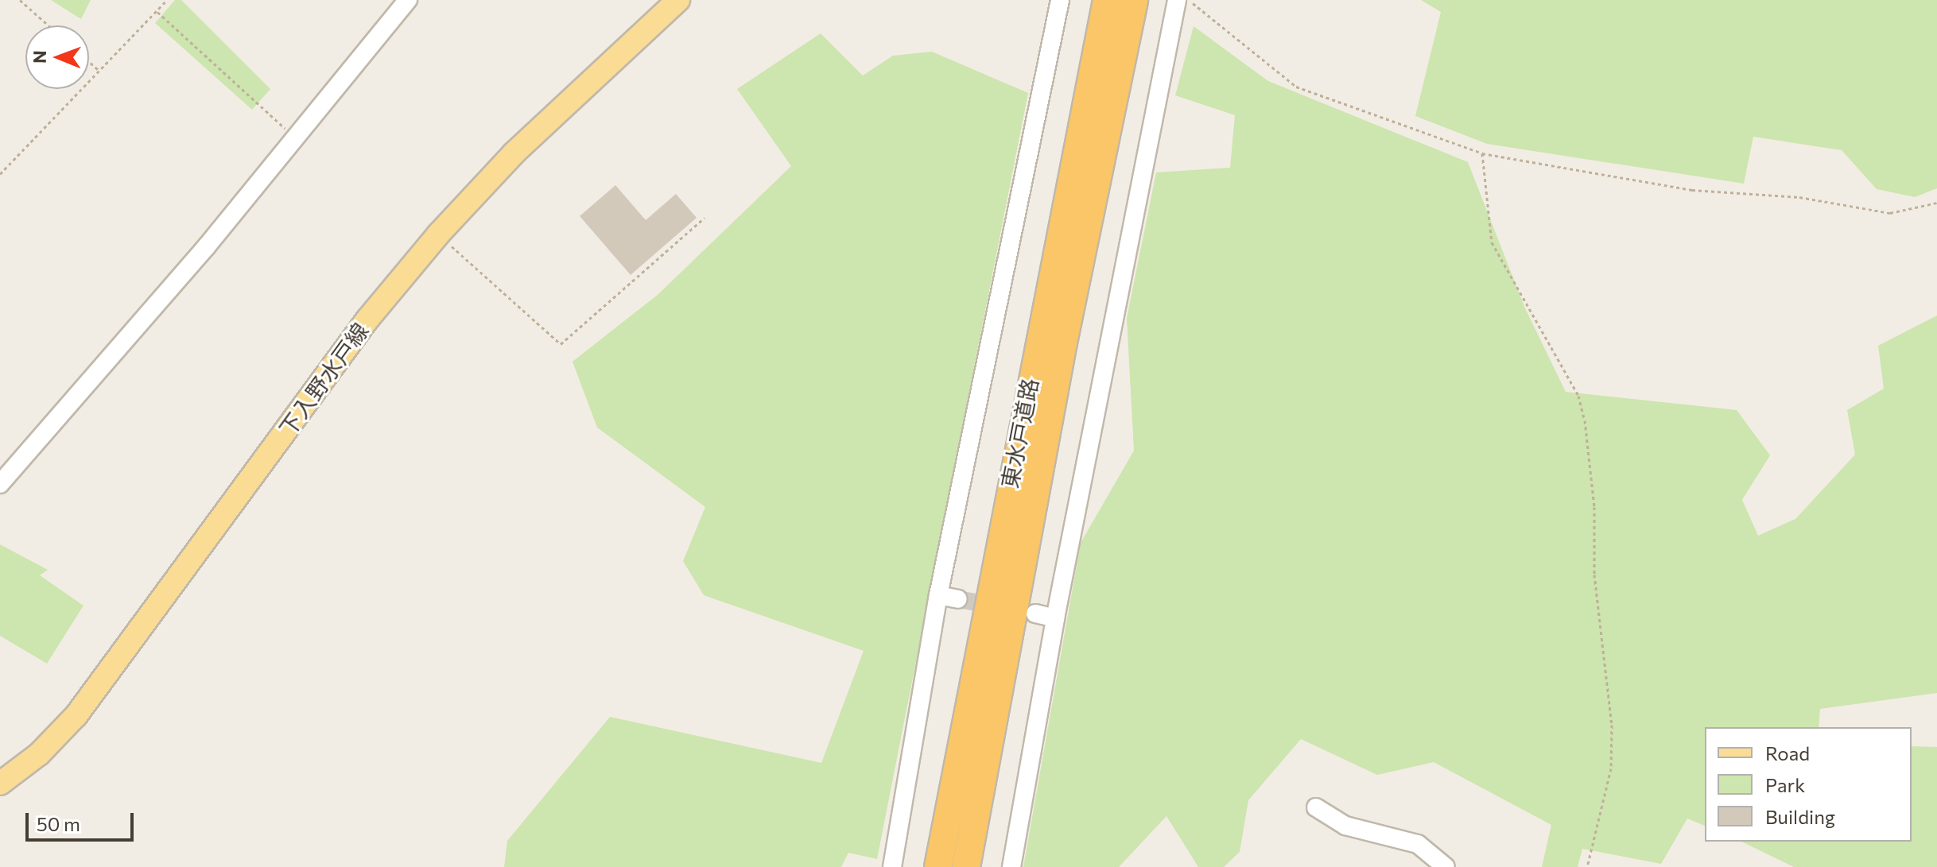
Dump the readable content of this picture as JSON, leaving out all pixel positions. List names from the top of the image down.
{
  "streets": {
    "highway": ["東水戸道路"],
    "main road": ["下入野水戸線"]
  },
  "legend": ["Road", "Park", "Building"],
  "scale_bar": "50 m",
  "north": "left"
}
